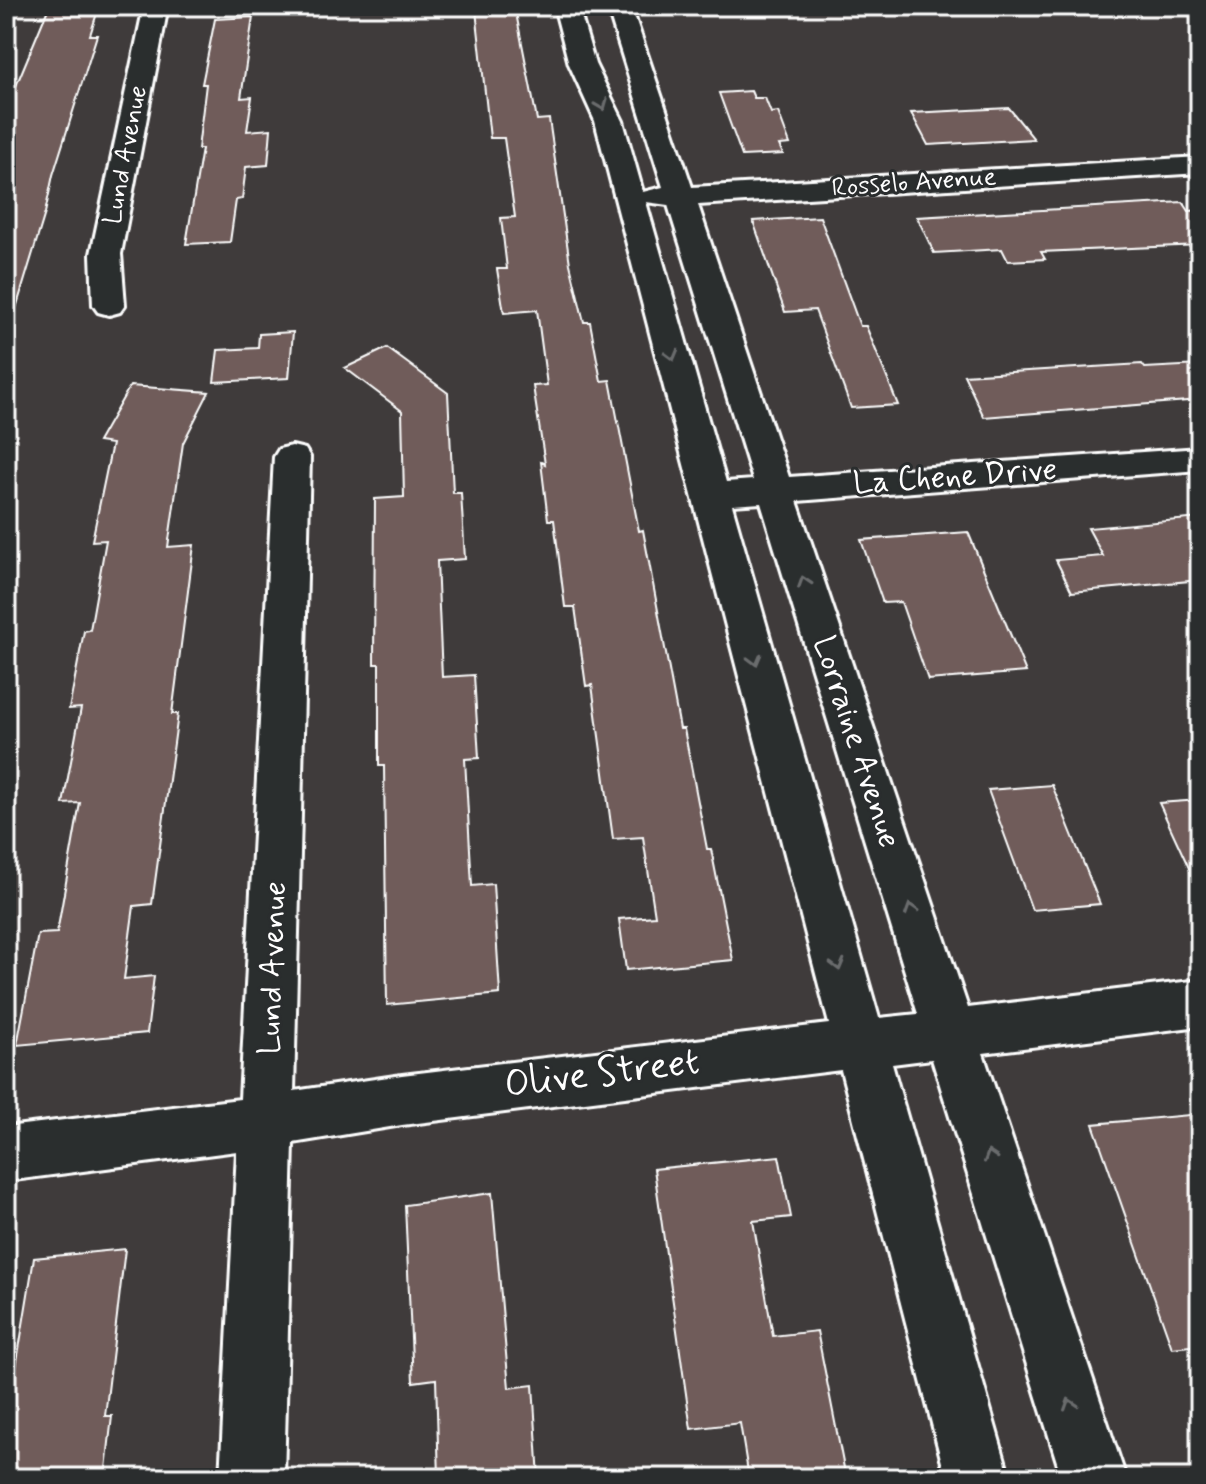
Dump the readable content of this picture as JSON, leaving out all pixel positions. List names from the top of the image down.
{
  "streets": {
    "street": [
      "Lund Avenue",
      "Rosselo Avenue",
      "La Chene Drive",
      "Lorraine Avenue",
      "Olive Street"
    ]
  },
  "crossings": [
    ["Lund Avenue", "Olive Street"],
    ["Rosselo Avenue", "Lorraine Avenue"],
    ["La Chene Drive", "Lorraine Avenue"],
    ["Lorraine Avenue", "Olive Street"]
  ]
}
